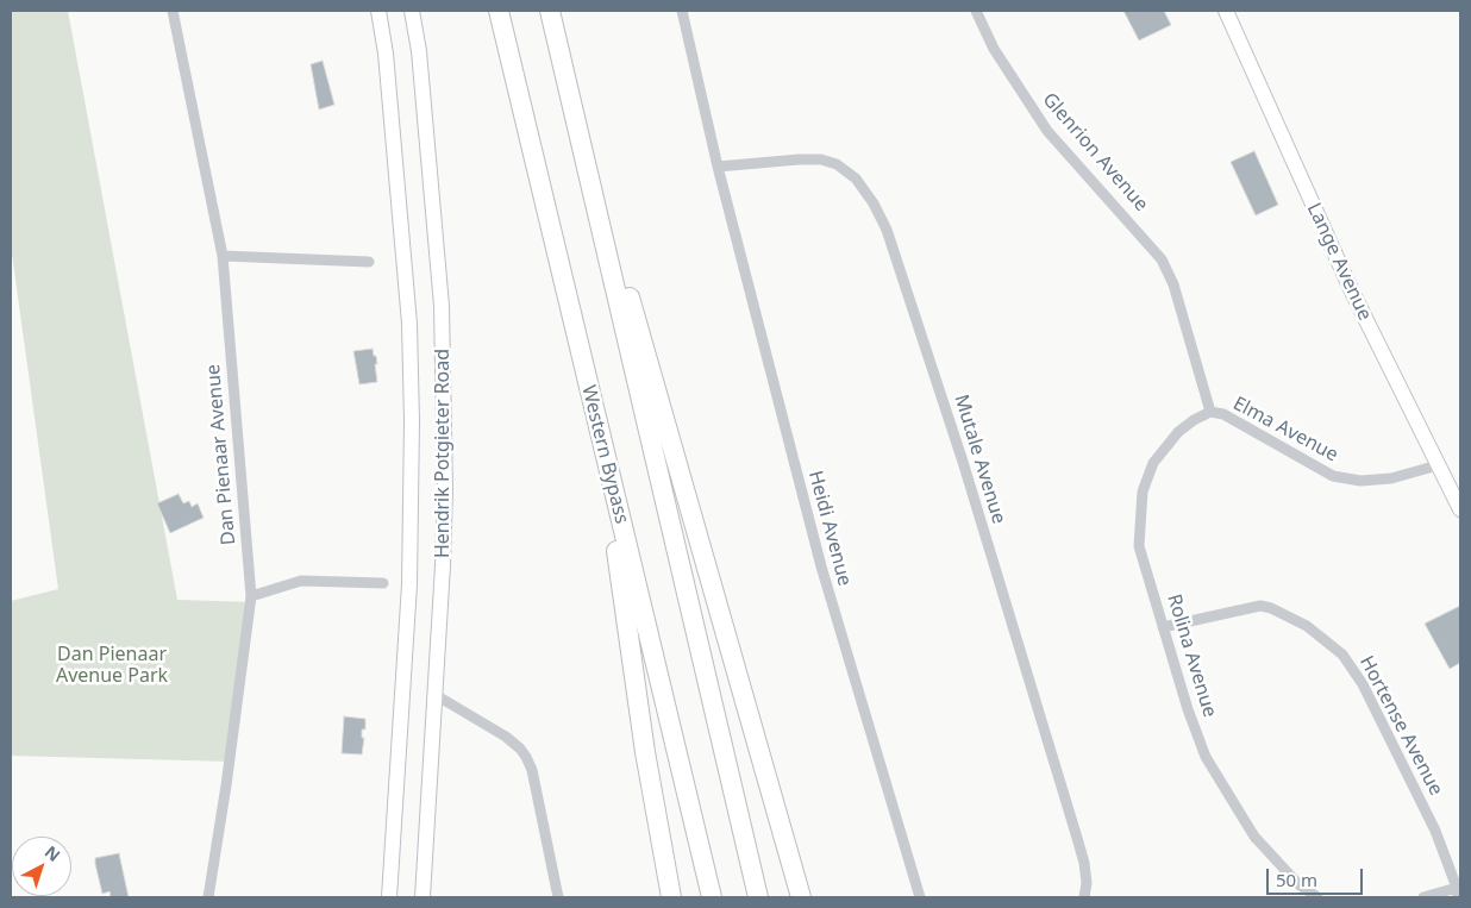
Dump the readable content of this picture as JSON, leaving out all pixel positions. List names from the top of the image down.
{
  "streets": {
    "highway": ["Western Bypass"],
    "main road": ["Lange Avenue", "Hendrik Potgieter Road"],
    "street": [
      "Glenrion Avenue",
      "Elma Avenue",
      "Dan Pienaar Avenue",
      "Mutale Avenue",
      "Heidi Avenue",
      "Rolina Avenue",
      "Hortense Avenue"
    ]
  },
  "crossings": [
    ["Glenrion Avenue", "Elma Avenue"],
    ["Lange Avenue", "Elma Avenue"],
    ["Elma Avenue", "Rolina Avenue"],
    ["Mutale Avenue", "Heidi Avenue"],
    ["Rolina Avenue", "Hortense Avenue"]
  ],
  "parks": ["Dan Pienaar Avenue Park"],
  "scale_bar": "50 m",
  "north": "top right"
}
